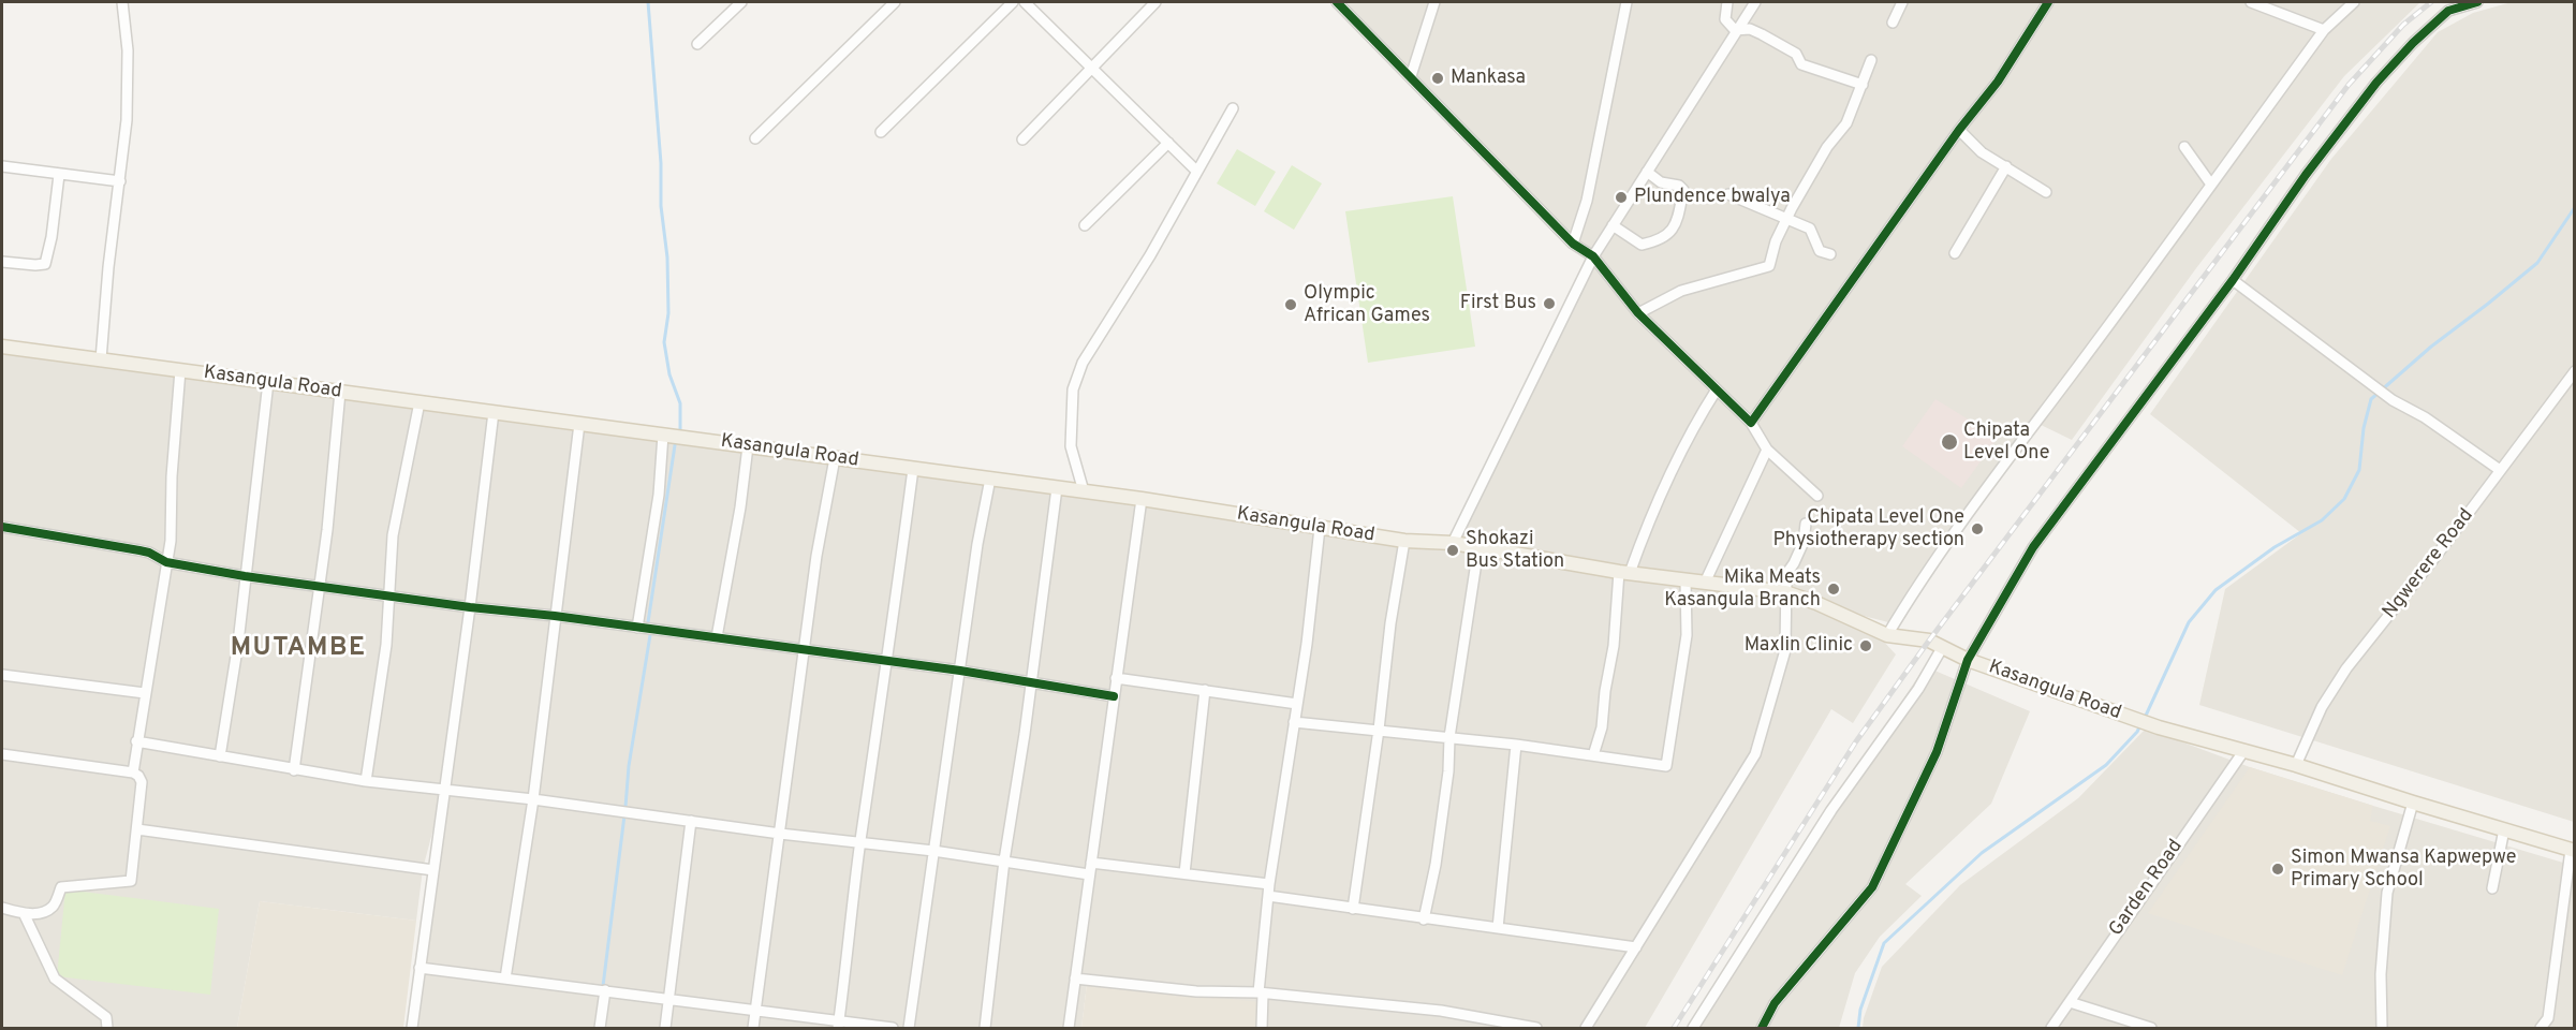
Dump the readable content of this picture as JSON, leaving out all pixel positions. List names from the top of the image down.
{
  "streets": {
    "main road": ["Kasangula Road"],
    "street": ["Ngwerere Road", "Garden Road"]
  },
  "crossings": [
    ["Kasangula Road", "Ngwerere Road"],
    ["Kasangula Road", "Garden Road"]
  ],
  "districts": ["MUTAMBE"],
  "places": [
    "Mankasa",
    "Plundence bwalya",
    "First Bus",
    "Olympic African Games",
    "Chipata Level One",
    "Chipata Level One Physiotherapy section",
    "Shokazi Bus Station",
    "Mika Meats Kasangula Branch",
    "Maxlin Clinic",
    "Simon Mwansa Kapwepwe Primary School"
  ]
}
